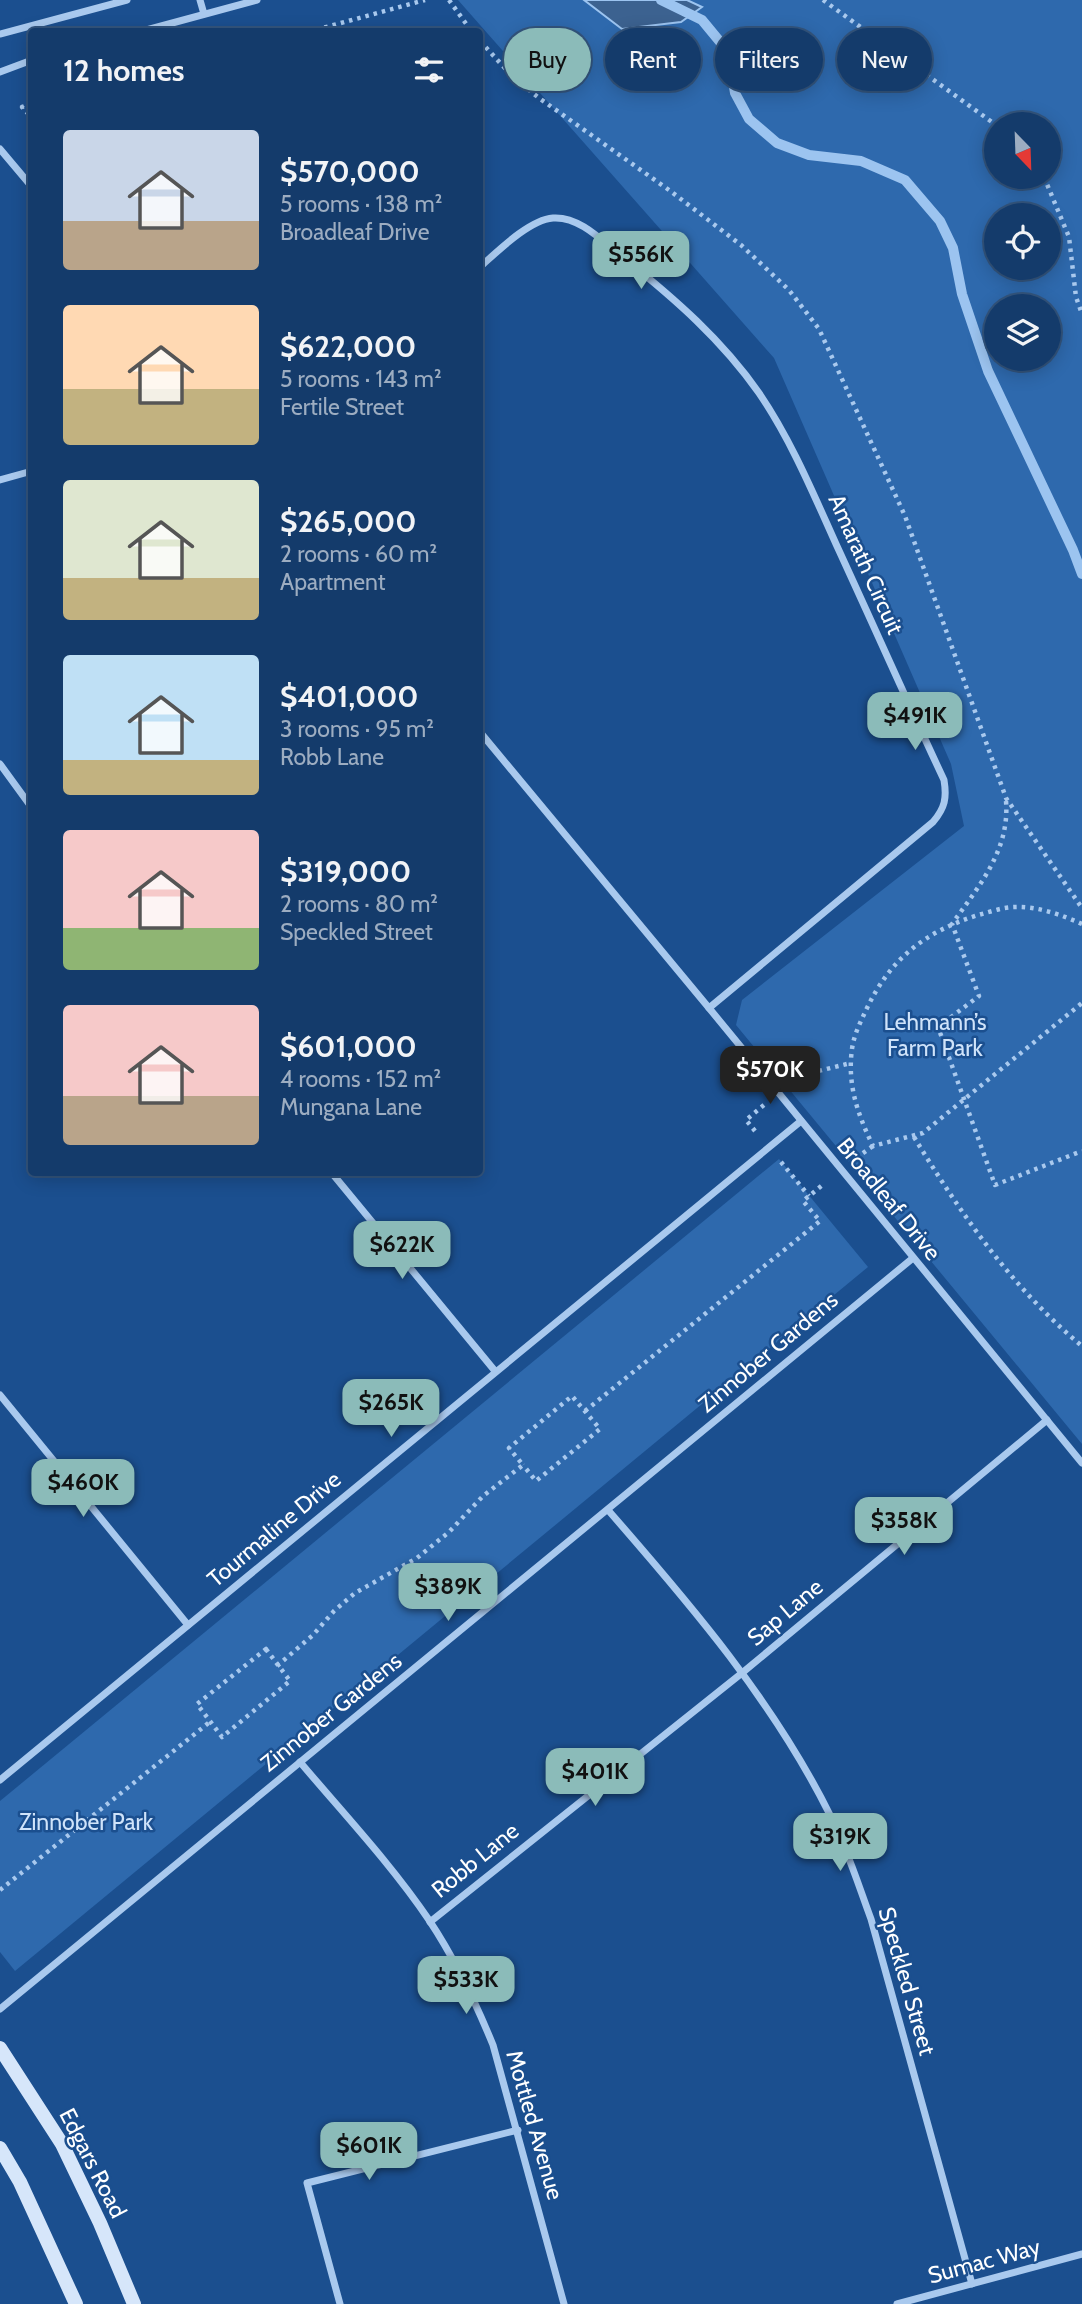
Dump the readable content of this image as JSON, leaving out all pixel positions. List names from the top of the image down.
{
  "streets": {
    "main road": ["Edgars Road"],
    "street": [
      "Amarath Circuit",
      "Broadleaf Drive",
      "Zinnober Gardens",
      "Tourmaline Drive",
      "Sap Lane",
      "Robb Lane",
      "Speckled Street",
      "Mottled Avenue",
      "Sumac Way"
    ]
  },
  "crossings": [
    ["Amarath Circuit", "Broadleaf Drive"],
    ["Broadleaf Drive", "Zinnober Gardens"],
    ["Broadleaf Drive", "Tourmaline Drive"],
    ["Broadleaf Drive", "Sap Lane"],
    ["Zinnober Gardens", "Speckled Street"],
    ["Zinnober Gardens", "Mottled Avenue"],
    ["Sap Lane", "Robb Lane"],
    ["Sap Lane", "Speckled Street"],
    ["Robb Lane", "Speckled Street"],
    ["Robb Lane", "Mottled Avenue"],
    ["Speckled Street", "Sumac Way"]
  ],
  "parks": ["Lehmann’s Farm Park", "Zinnober Park"],
  "north": "bottom right",
  "page": {
    "chip": [
      "Buy",
      "Rent",
      "Filters",
      "New"
    ],
    "heading": "12 homes",
    "list": [
      {
        "name": "$570,000",
        "note": "5 rooms · 138 m² · Broadleaf Drive"
      },
      {
        "name": "$622,000",
        "note": "5 rooms · 143 m² · Fertile Street"
      },
      {
        "name": "$265,000",
        "note": "2 rooms · 60 m² · Apartment"
      },
      {
        "name": "$401,000",
        "note": "3 rooms · 95 m² · Robb Lane"
      },
      {
        "name": "$319,000",
        "note": "2 rooms · 80 m² · Speckled Street"
      },
      {
        "name": "$601,000",
        "note": "4 rooms · 152 m² · Mungana Lane"
      }
    ],
    "price": [
      "$556K",
      "$491K",
      "$570K",
      "$622K",
      "$265K",
      "$460K",
      "$358K",
      "$389K",
      "$401K",
      "$319K",
      "$533K",
      "$601K"
    ]
  }
}
